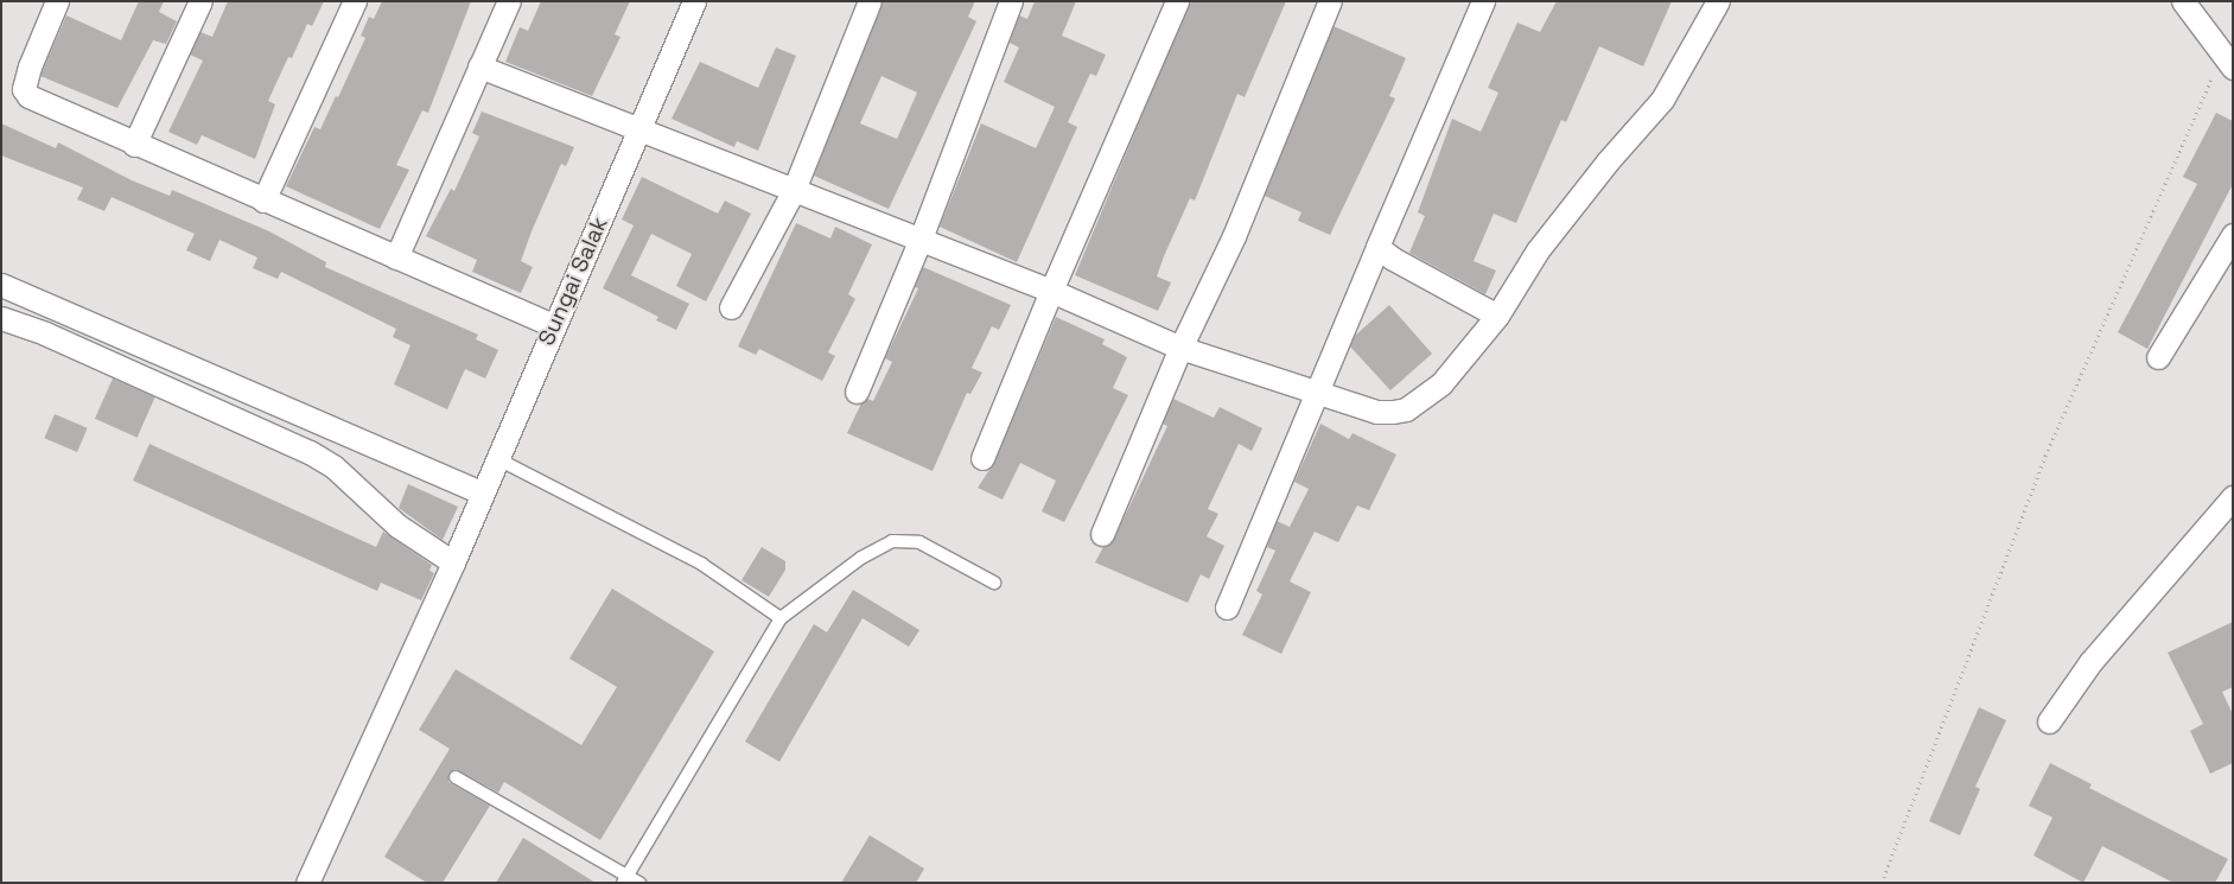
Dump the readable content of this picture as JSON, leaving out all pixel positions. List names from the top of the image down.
{
  "streets": {
    "street": ["Sungai Salak"]
  }
}
